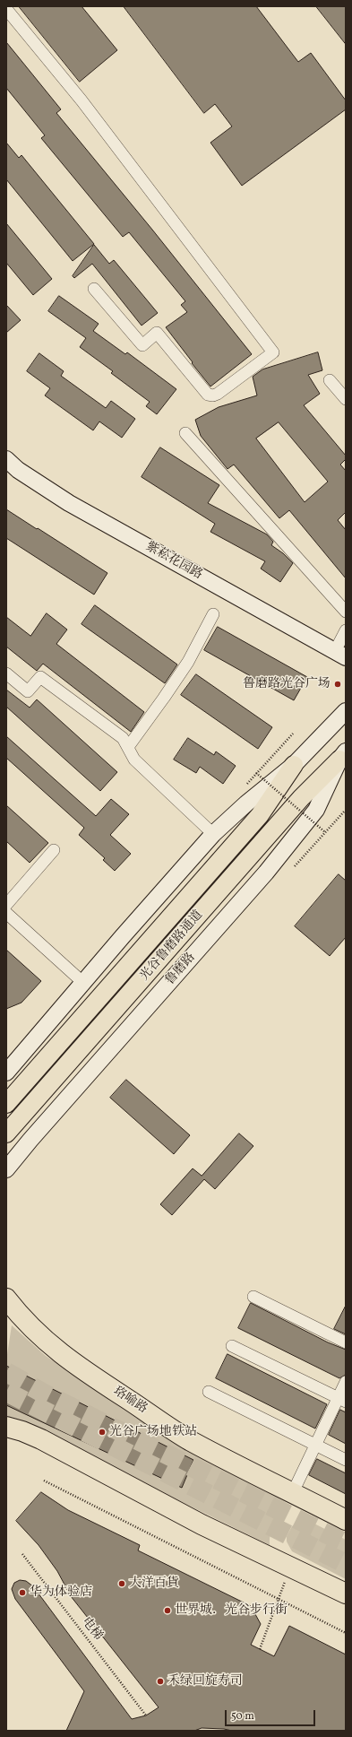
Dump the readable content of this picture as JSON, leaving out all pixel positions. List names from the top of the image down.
{
  "streets": {
    "highway": ["珞喻路"],
    "main road": ["紫菘花园路", "光谷鲁磨路通道", "鲁磨路"],
    "path": ["电梯"]
  },
  "crossings": [
    ["光谷鲁磨路通道", "鲁磨路"]
  ],
  "places": [
    "鲁磨路光谷广场",
    "光谷广场地铁站",
    "大洋百貨",
    "华为体验店",
    "世界城．光谷步行街",
    "禾绿回旋寿司"
  ],
  "scale_bar": "50 m"
}
